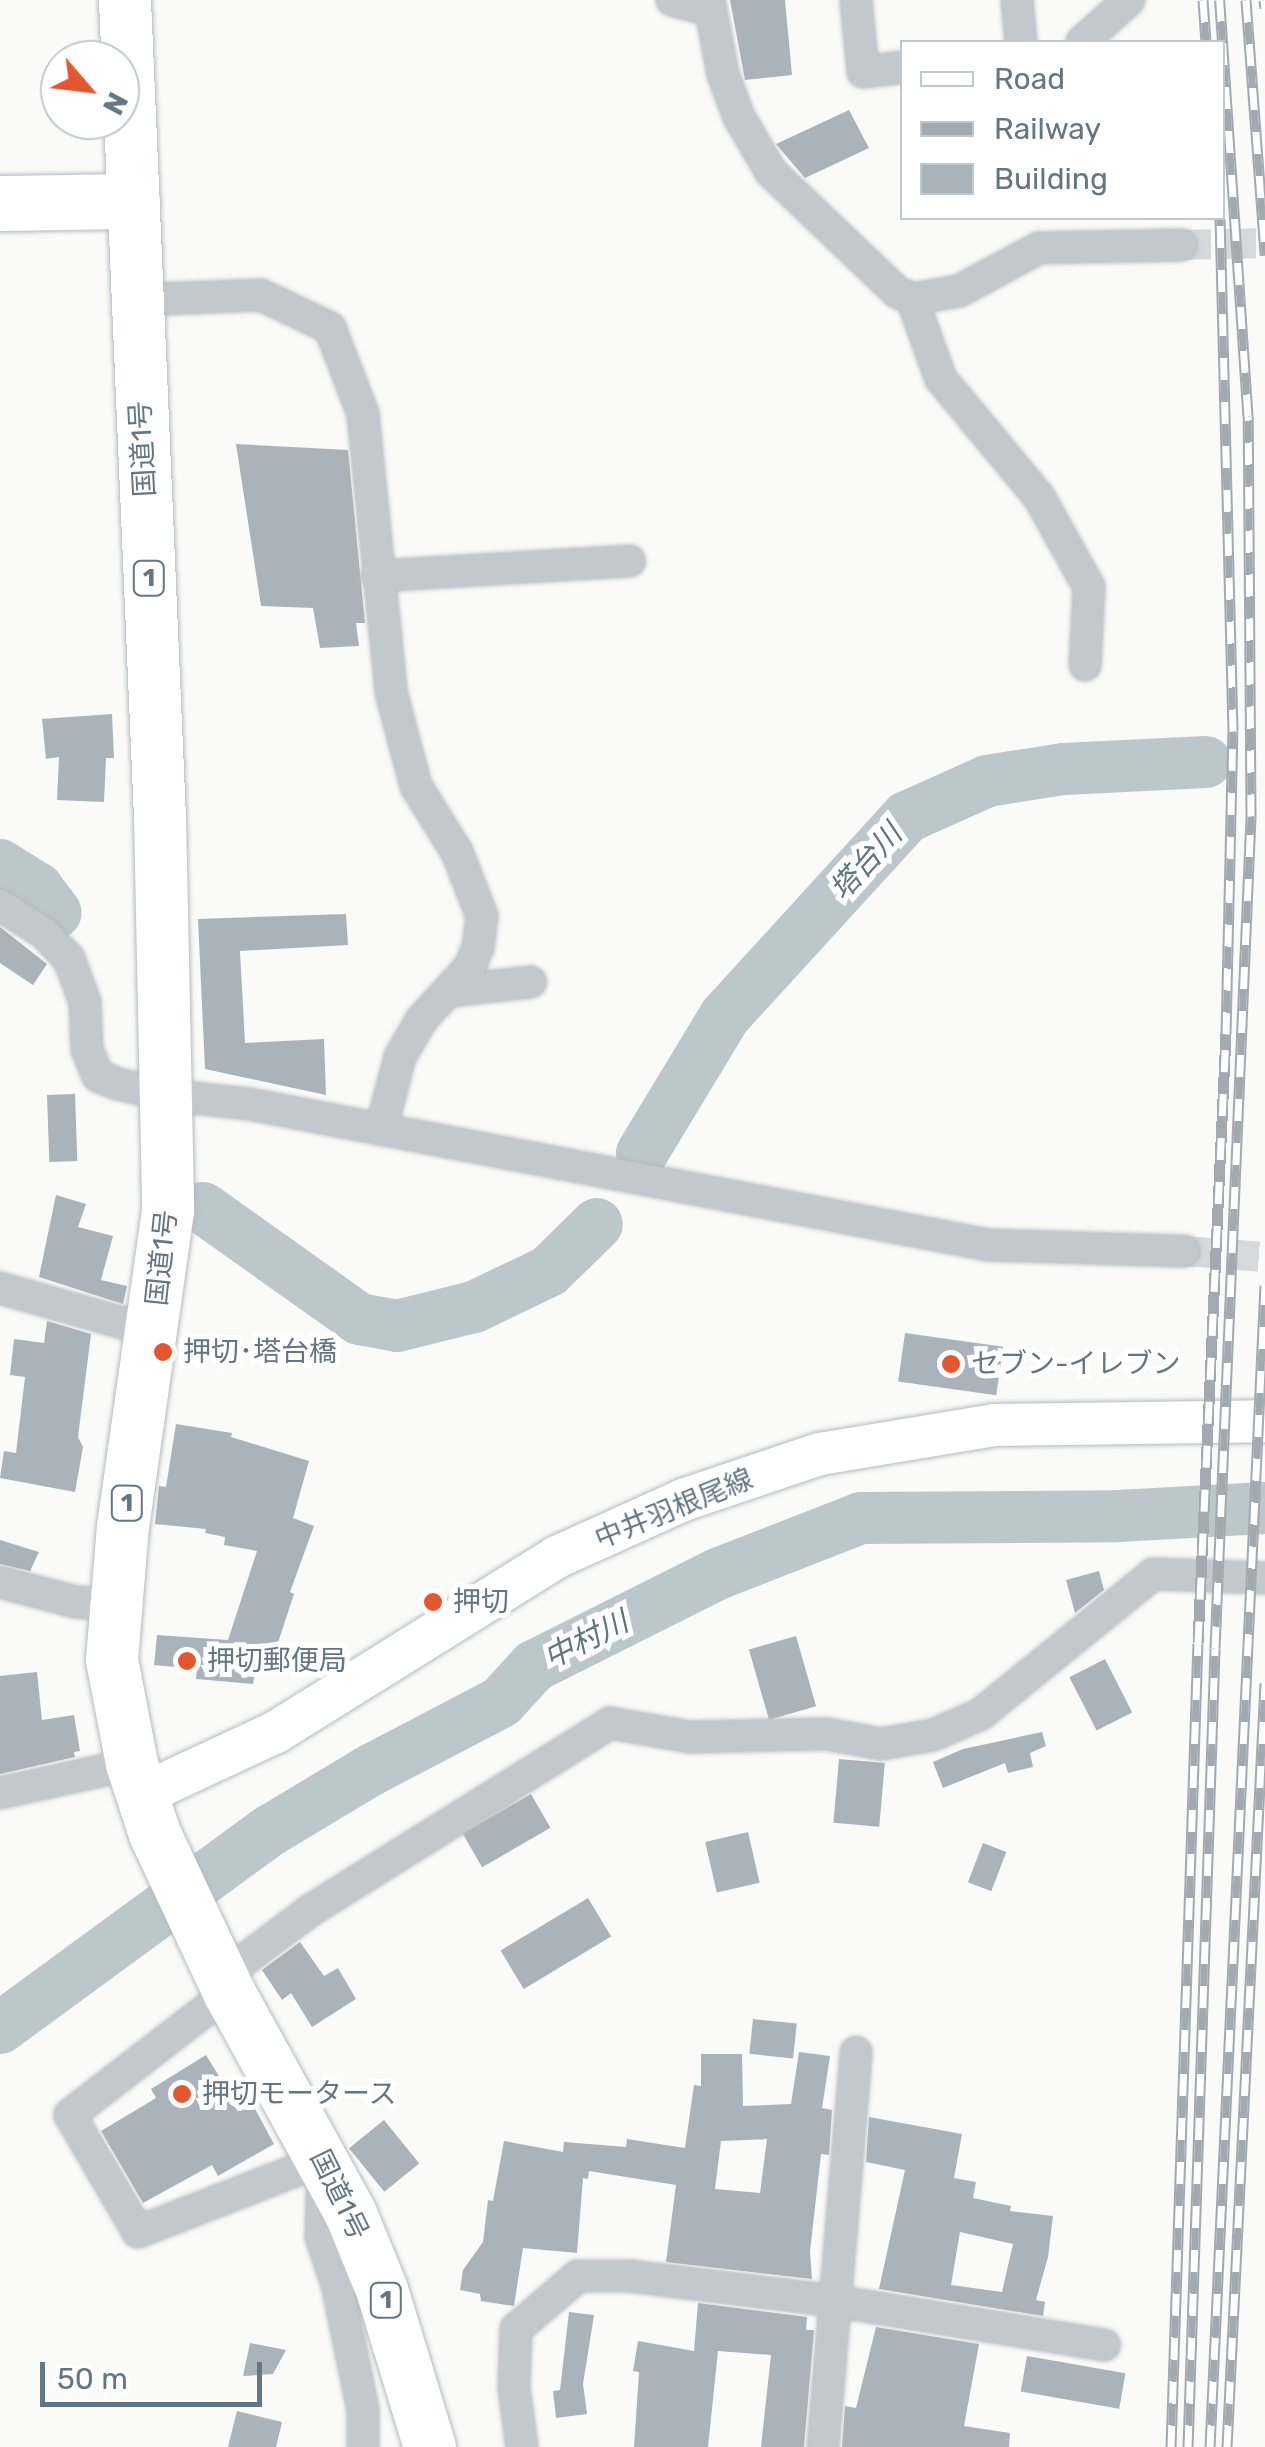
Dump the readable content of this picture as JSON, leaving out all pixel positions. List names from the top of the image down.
{
  "streets": {
    "highway": ["国道1号", "1"],
    "main road": ["中井羽根尾線"]
  },
  "crossings": [
    ["国道1号", "中井羽根尾線"]
  ],
  "water": ["塔台川", "中村川"],
  "places": [
    "押切･塔台橋",
    "セブン-イレブン",
    "押切",
    "押切郵便局",
    "押切モータース"
  ],
  "legend": ["Road", "Railway", "Building"],
  "scale_bar": "50 m",
  "north": "bottom right"
}
